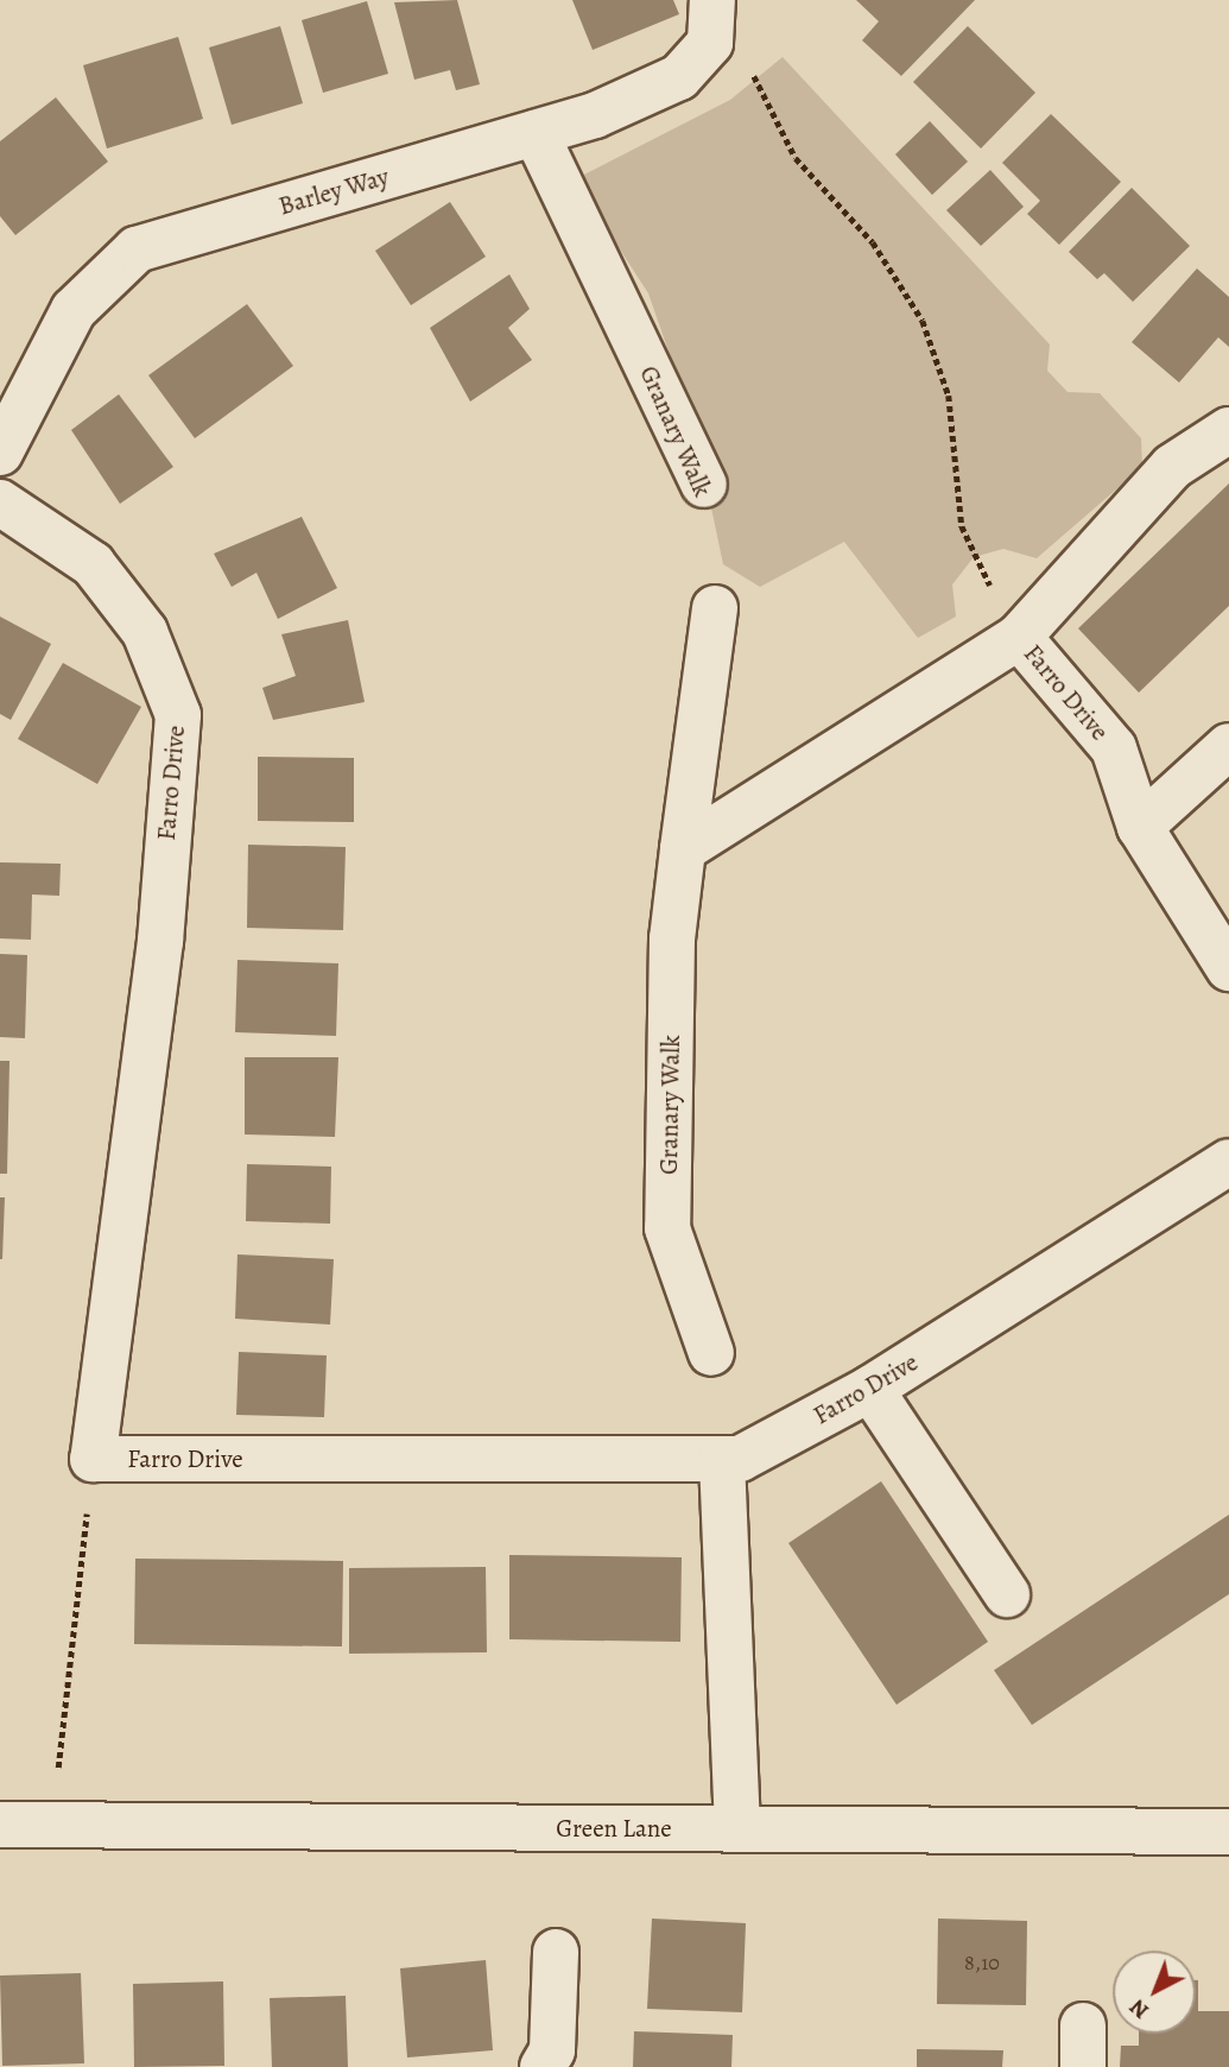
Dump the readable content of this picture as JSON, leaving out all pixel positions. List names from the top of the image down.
{
  "streets": {
    "street": [
      "Barley Way",
      "Granary Walk",
      "Farro Drive",
      "Green Lane"
    ]
  },
  "crossings": [
    ["Barley Way", "Granary Walk"]
  ],
  "house_numbers": ["8,10"],
  "north": "bottom left"
}
